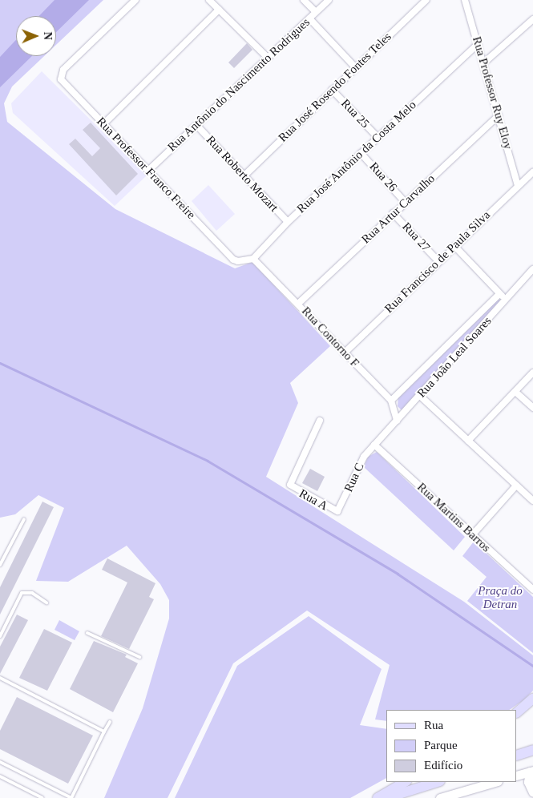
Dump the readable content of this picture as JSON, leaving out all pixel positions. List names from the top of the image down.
{
  "streets": {
    "street": [
      "Rua Antônio do Nascimento Rodrigues",
      "Rua José Rosendo Fontes Teles",
      "Rua Professor Ruy Eloy",
      "Rua 25",
      "Rua José Antônio da Costa Melo",
      "Rua Professor Franco Freire",
      "Rua Roberto Mozart",
      "Rua 26",
      "Rua Artur Carvalho",
      "Rua 27",
      "Rua Francisco de Paula Silva",
      "Rua Contorno F",
      "Rua João Leal Soares",
      "Rua C",
      "Rua A",
      "Rua Martins Barros"
    ]
  },
  "crossings": [
    ["Rua Antônio do Nascimento Rodrigues", "Rua Professor Franco Freire"],
    ["Rua Antônio do Nascimento Rodrigues", "Rua Roberto Mozart"],
    ["Rua José Rosendo Fontes Teles", "Rua 25"],
    ["Rua José Rosendo Fontes Teles", "Rua Roberto Mozart"],
    ["Rua Professor Ruy Eloy", "Rua José Antônio da Costa Melo"],
    ["Rua Professor Ruy Eloy", "Rua Artur Carvalho"],
    ["Rua Professor Ruy Eloy", "Rua Francisco de Paula Silva"],
    ["Rua 25", "Rua José Antônio da Costa Melo"],
    ["Rua José Antônio da Costa Melo", "Rua Professor Franco Freire"],
    ["Rua José Antônio da Costa Melo", "Rua Roberto Mozart"],
    ["Rua José Antônio da Costa Melo", "Rua 26"],
    ["Rua José Antônio da Costa Melo", "Rua Contorno F"],
    ["Rua Professor Franco Freire", "Rua Contorno F"],
    ["Rua 26", "Rua Artur Carvalho"],
    ["Rua Artur Carvalho", "Rua 27"],
    ["Rua Artur Carvalho", "Rua Contorno F"],
    ["Rua 27", "Rua Francisco de Paula Silva"],
    ["Rua Francisco de Paula Silva", "Rua Contorno F"],
    ["Rua Contorno F", "Rua João Leal Soares"],
    ["Rua João Leal Soares", "Rua C"],
    ["Rua João Leal Soares", "Rua Martins Barros"],
    ["Rua C", "Rua A"],
    ["Rua C", "Rua Martins Barros"]
  ],
  "parks": ["Praça do Detran"],
  "legend": ["Rua", "Parque", "Edifício"],
  "north": "right"
}
